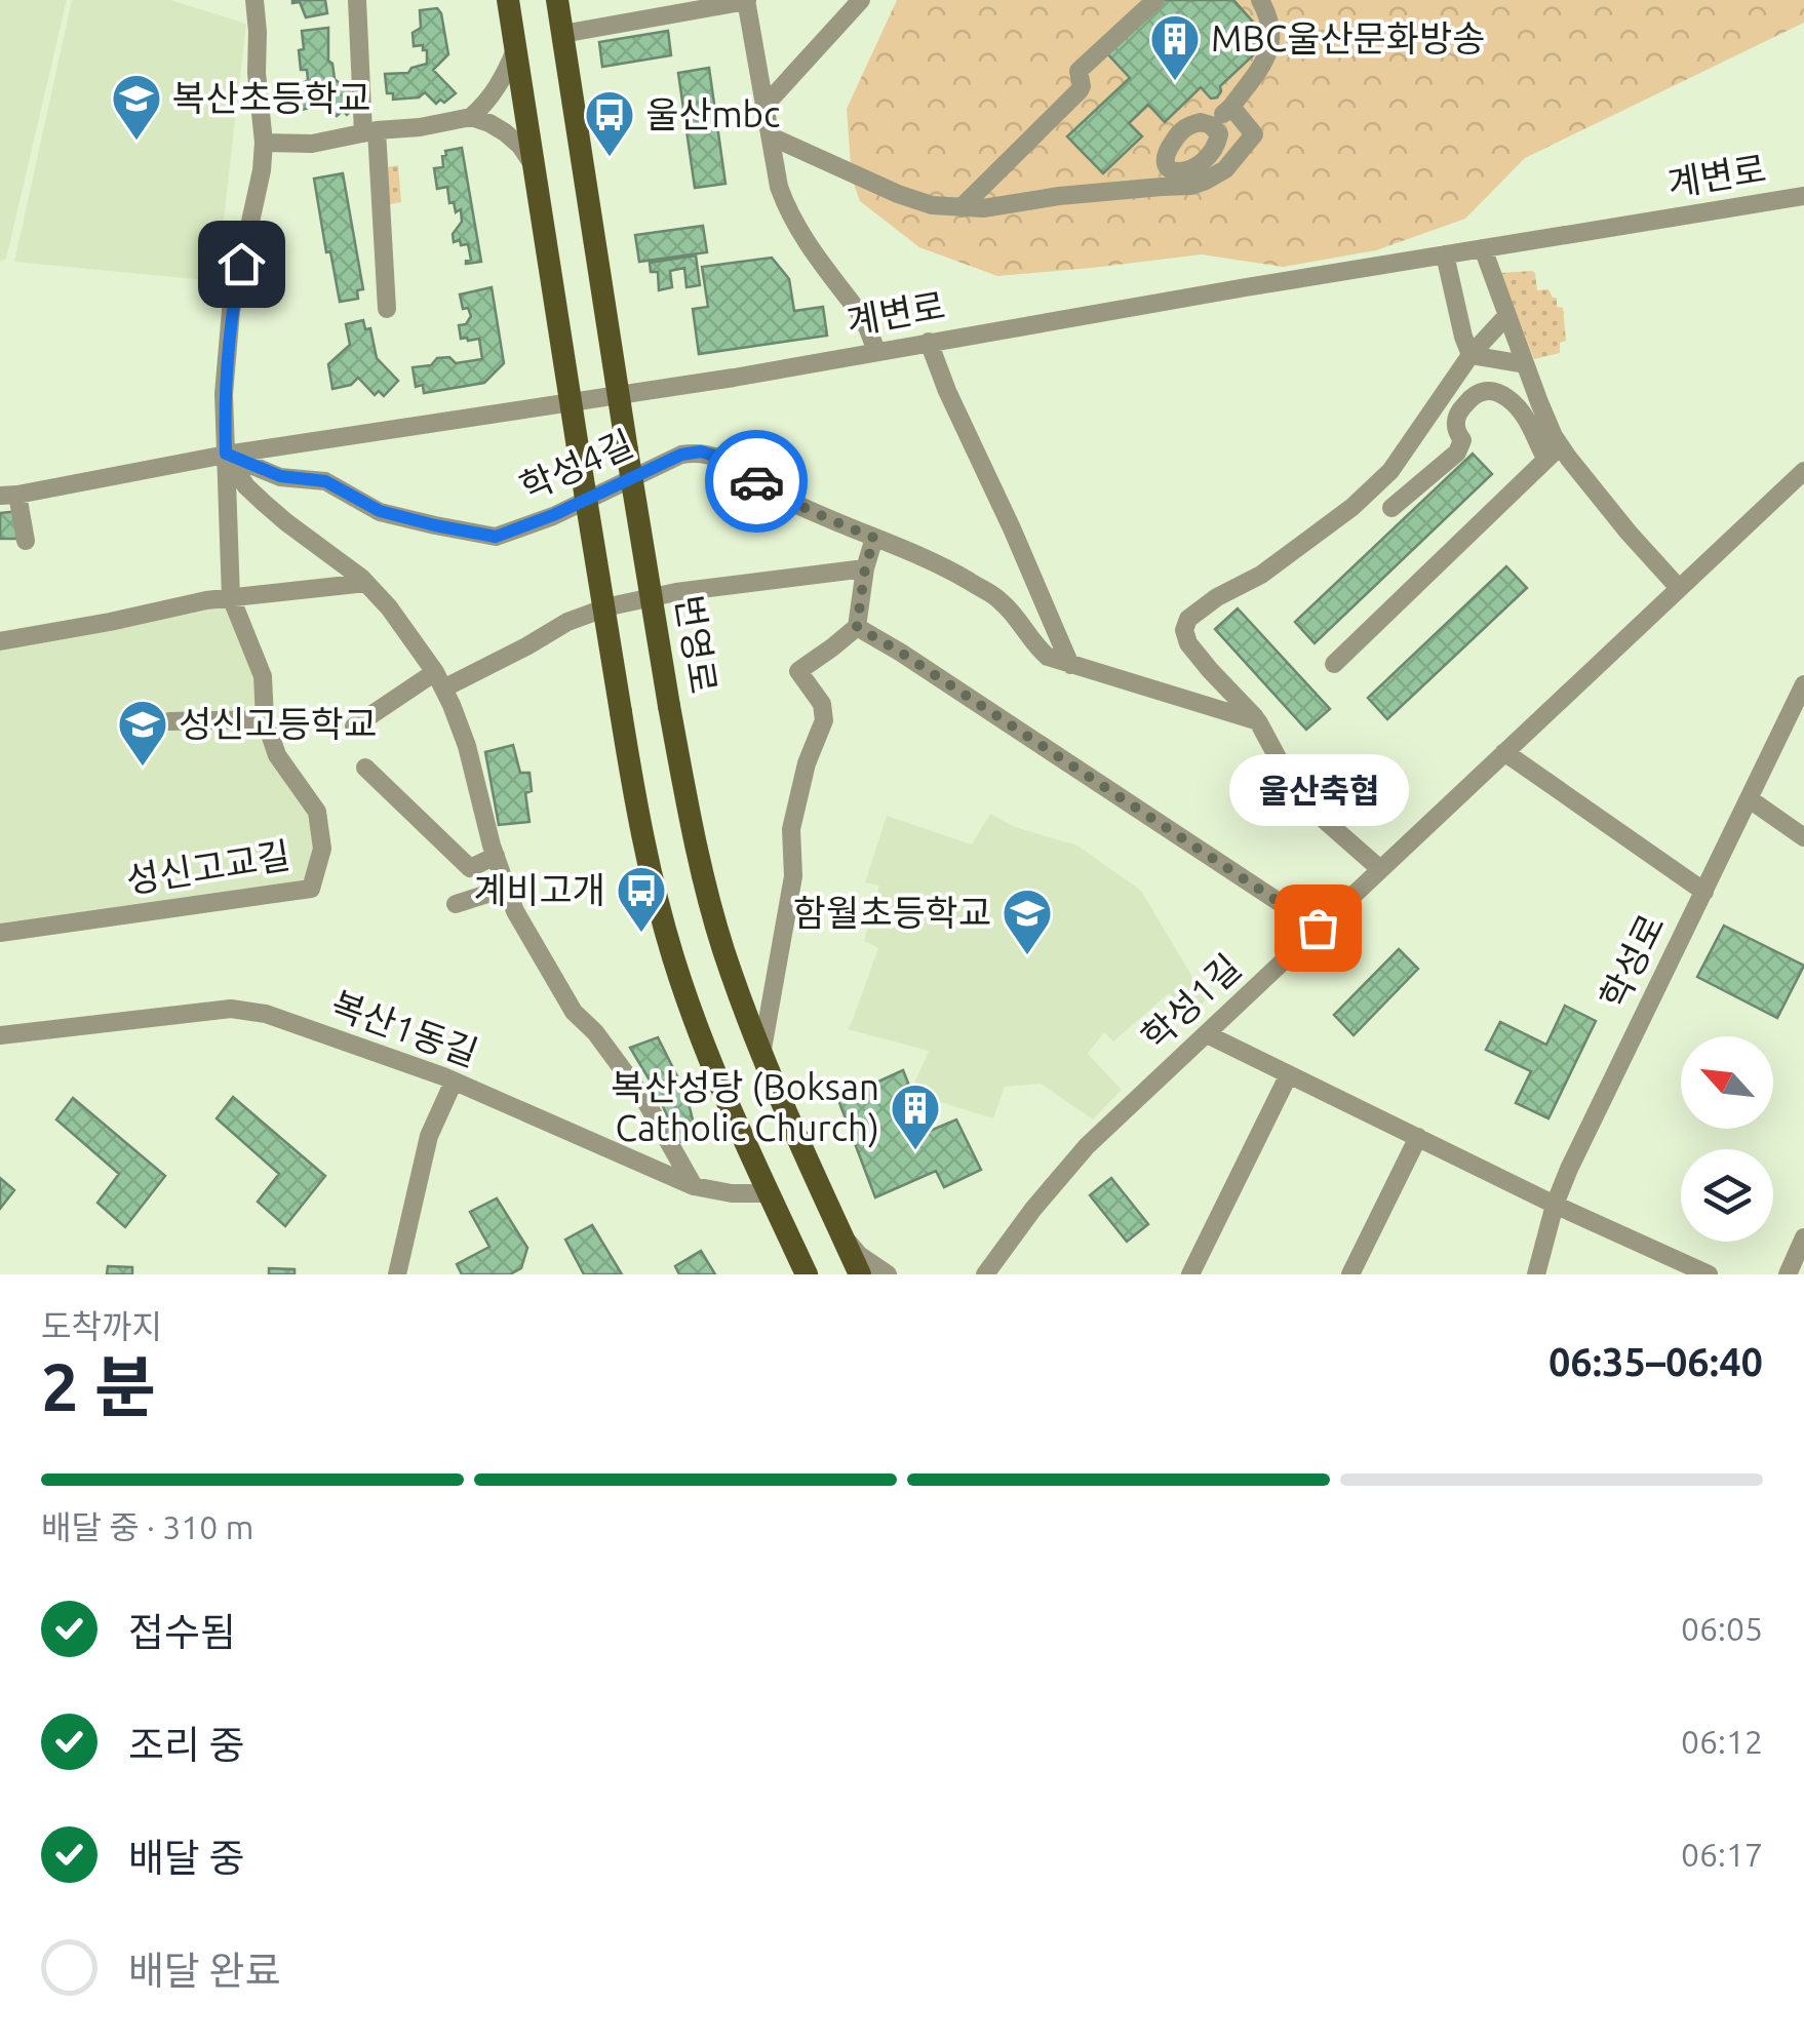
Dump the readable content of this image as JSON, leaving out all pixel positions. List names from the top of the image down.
{
  "streets": {
    "main road": ["번영로"],
    "street": [
      "계변로",
      "학성4길",
      "성신고교길",
      "학성로",
      "학성1길",
      "복산1동길"
    ]
  },
  "crossings": [
    ["계변로", "학성4길"],
    ["계변로", "번영로"],
    ["계변로", "성신고교길"],
    ["학성4길", "성신고교길"]
  ],
  "places": {
    "building": ["MBC울산문화방송", "복산성당 (Boksan Catholic Church)"],
    "school or university": ["복산초등학교", "성신고등학교", "함월초등학교"],
    "bus stop": ["울산mbc", "계비고개"],
    "other": ["울산축협"]
  },
  "north": "top left",
  "page": {
    "bubble": "울산축협",
    "heading": ["2 분", "도착까지", "06:35–06:40"],
    "bar": "배달 중 · 310 m",
    "list": [
      ["접수됨", "06:05"],
      ["조리 중", "06:12"],
      ["배달 중", "06:17"],
      "배달 완료"
    ]
  }
}
